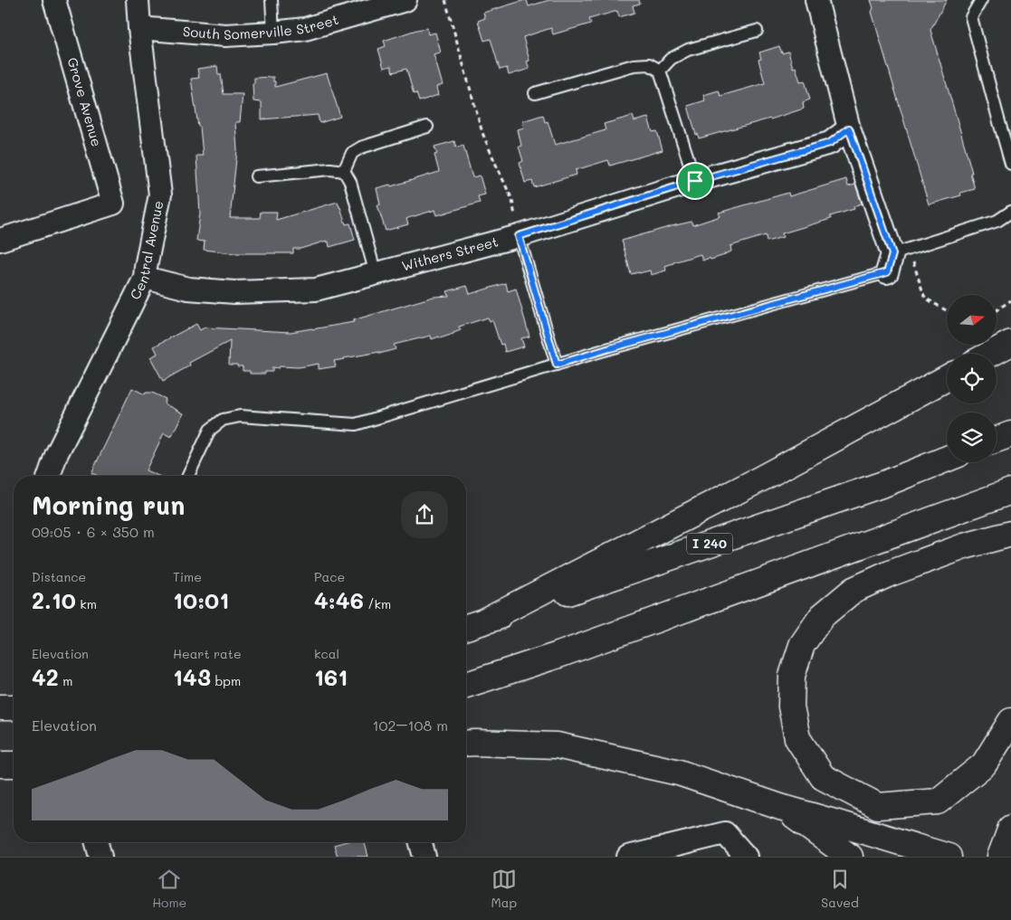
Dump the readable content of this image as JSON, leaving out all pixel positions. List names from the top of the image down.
{
  "streets": {
    "main road": ["I 240"],
    "street": [
      "South Somerville Street",
      "Grove Avenue",
      "Central Avenue",
      "Withers Street"
    ]
  },
  "crossings": [
    ["South Somerville Street", "Central Avenue"],
    ["Central Avenue", "Withers Street"]
  ],
  "north": "right",
  "page": {
    "heading": ["Morning run", "09:05 · 6 × 350 m"],
    "stats": [
      ["Distance", "2.10 km"],
      ["Time", "10:01"],
      ["Pace", "4:46 /km"],
      ["Elevation", "42 m"],
      ["Heart rate", "143 bpm"],
      ["kcal", "161"]
    ],
    "chart": ["Elevation", "102–108 m"],
    "tabs": ["Home", "Map", "Saved"]
  }
}
